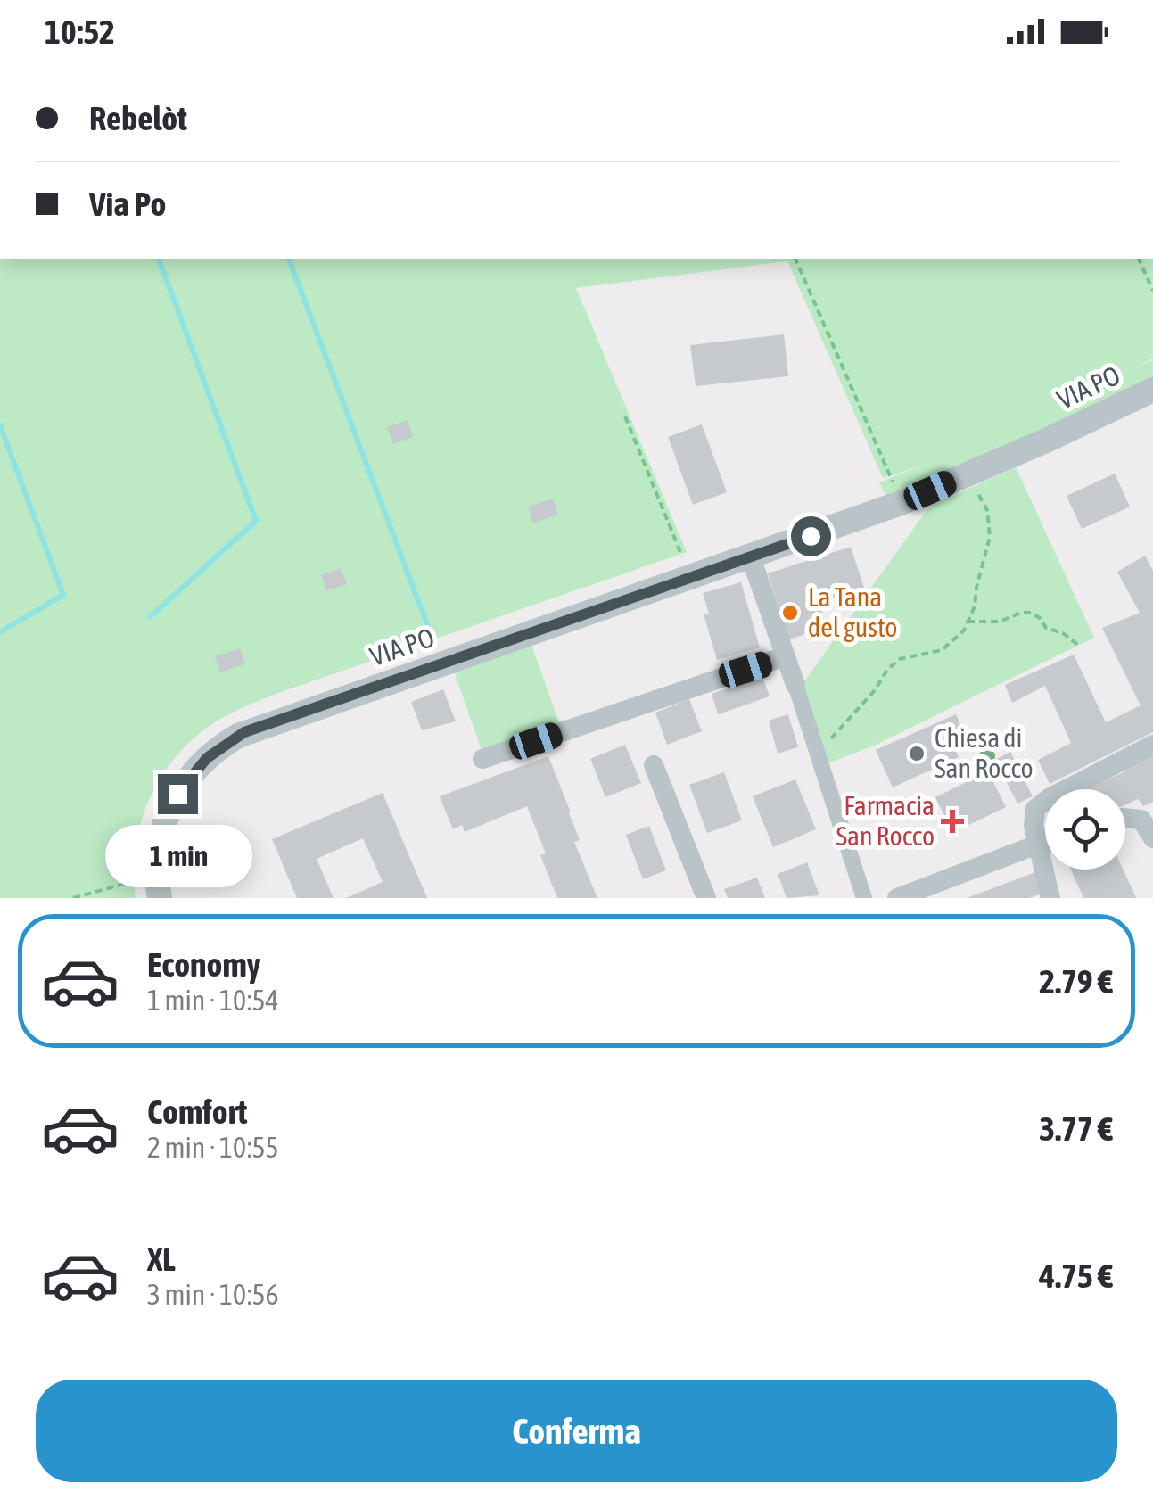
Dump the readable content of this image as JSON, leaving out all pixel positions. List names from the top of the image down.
{
  "streets": {
    "street": ["VIA PO"]
  },
  "places": {
    "other": ["La Tana del gusto", "Chiesa di San Rocco"],
    "health": ["Farmacia San Rocco"]
  },
  "page": {
    "status": "10:52",
    "banner": ["Rebelòt", "Via Po"],
    "bubble": "1 min",
    "list": [
      {
        "name": "Economy",
        "note": "1 min · 10:54",
        "value": "2.79 €"
      },
      {
        "name": "Comfort",
        "note": "2 min · 10:55",
        "value": "3.77 €"
      },
      {
        "name": "XL",
        "note": "3 min · 10:56",
        "value": "4.75 €"
      }
    ],
    "buttons": "Conferma"
  }
}
